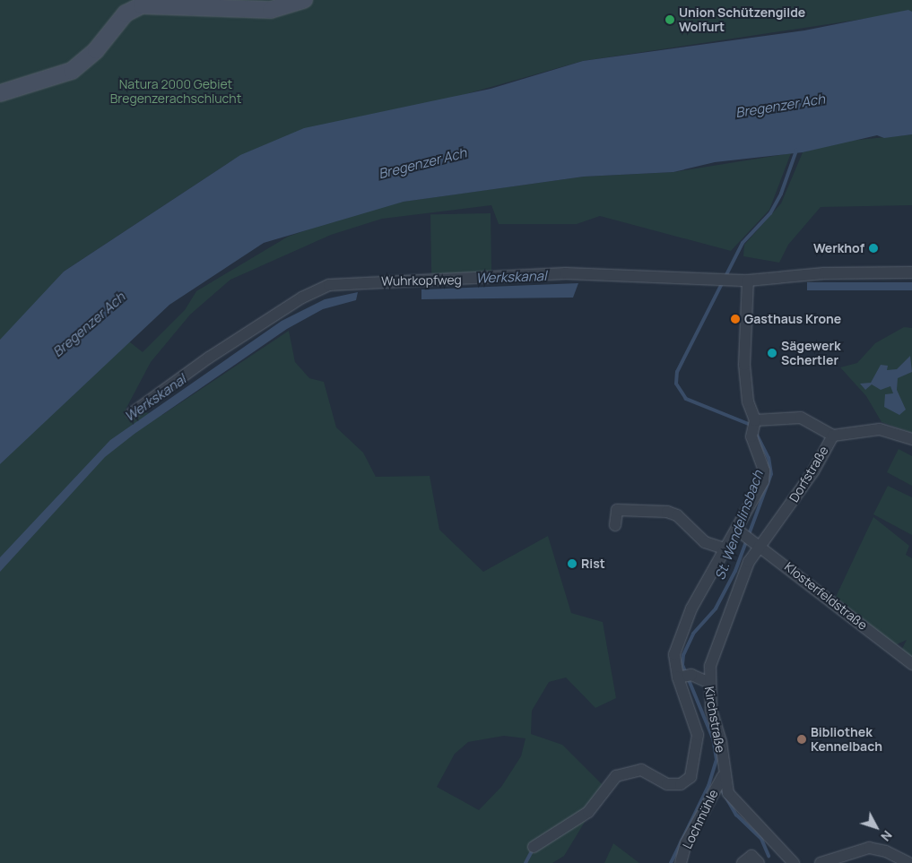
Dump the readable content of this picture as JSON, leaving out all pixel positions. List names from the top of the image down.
{
  "streets": {
    "street": [
      "Wuhrkopfweg",
      "Dorfstraße",
      "Klosterfeldstraße",
      "Kirchstraße",
      "Lochmühle"
    ]
  },
  "crossings": [
    ["Dorfstraße", "Kirchstraße"],
    ["Klosterfeldstraße", "Kirchstraße"],
    ["Kirchstraße", "Lochmühle"]
  ],
  "water": ["Bregenzer Ach", "Werkskanal", "St. Wendelinsbach"],
  "parks": ["Natura 2000 Gebiet Bregenzerachschlucht"],
  "places": [
    "Union Schützengilde Wolfurt",
    "Werkhof",
    "Gasthaus Krone",
    "Sägewerk Schertler",
    "Rist",
    "Bibliothek Kennelbach"
  ],
  "north": "bottom right"
}
